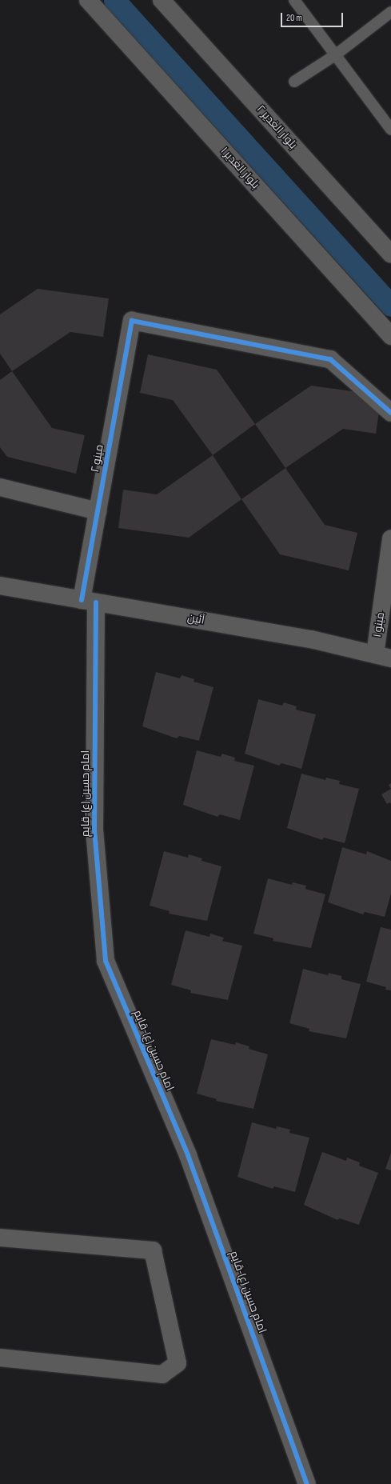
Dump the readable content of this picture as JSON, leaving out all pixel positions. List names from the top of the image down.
{
  "streets": {
    "street": [
      "بلوار الغدیر ۲",
      "بلوار الغدیر ۱",
      "مینو ۲",
      "آئین",
      "مینو ۱",
      "امام حسین (ع)-قایم"
    ]
  },
  "crossings": [
    ["مینو ۲", "آئین"],
    ["مینو ۲", "امام حسین (ع)-قایم"],
    ["آئین", "مینو ۱"],
    ["آئین", "امام حسین (ع)-قایم"]
  ],
  "scale_bar": "20 m"
}
